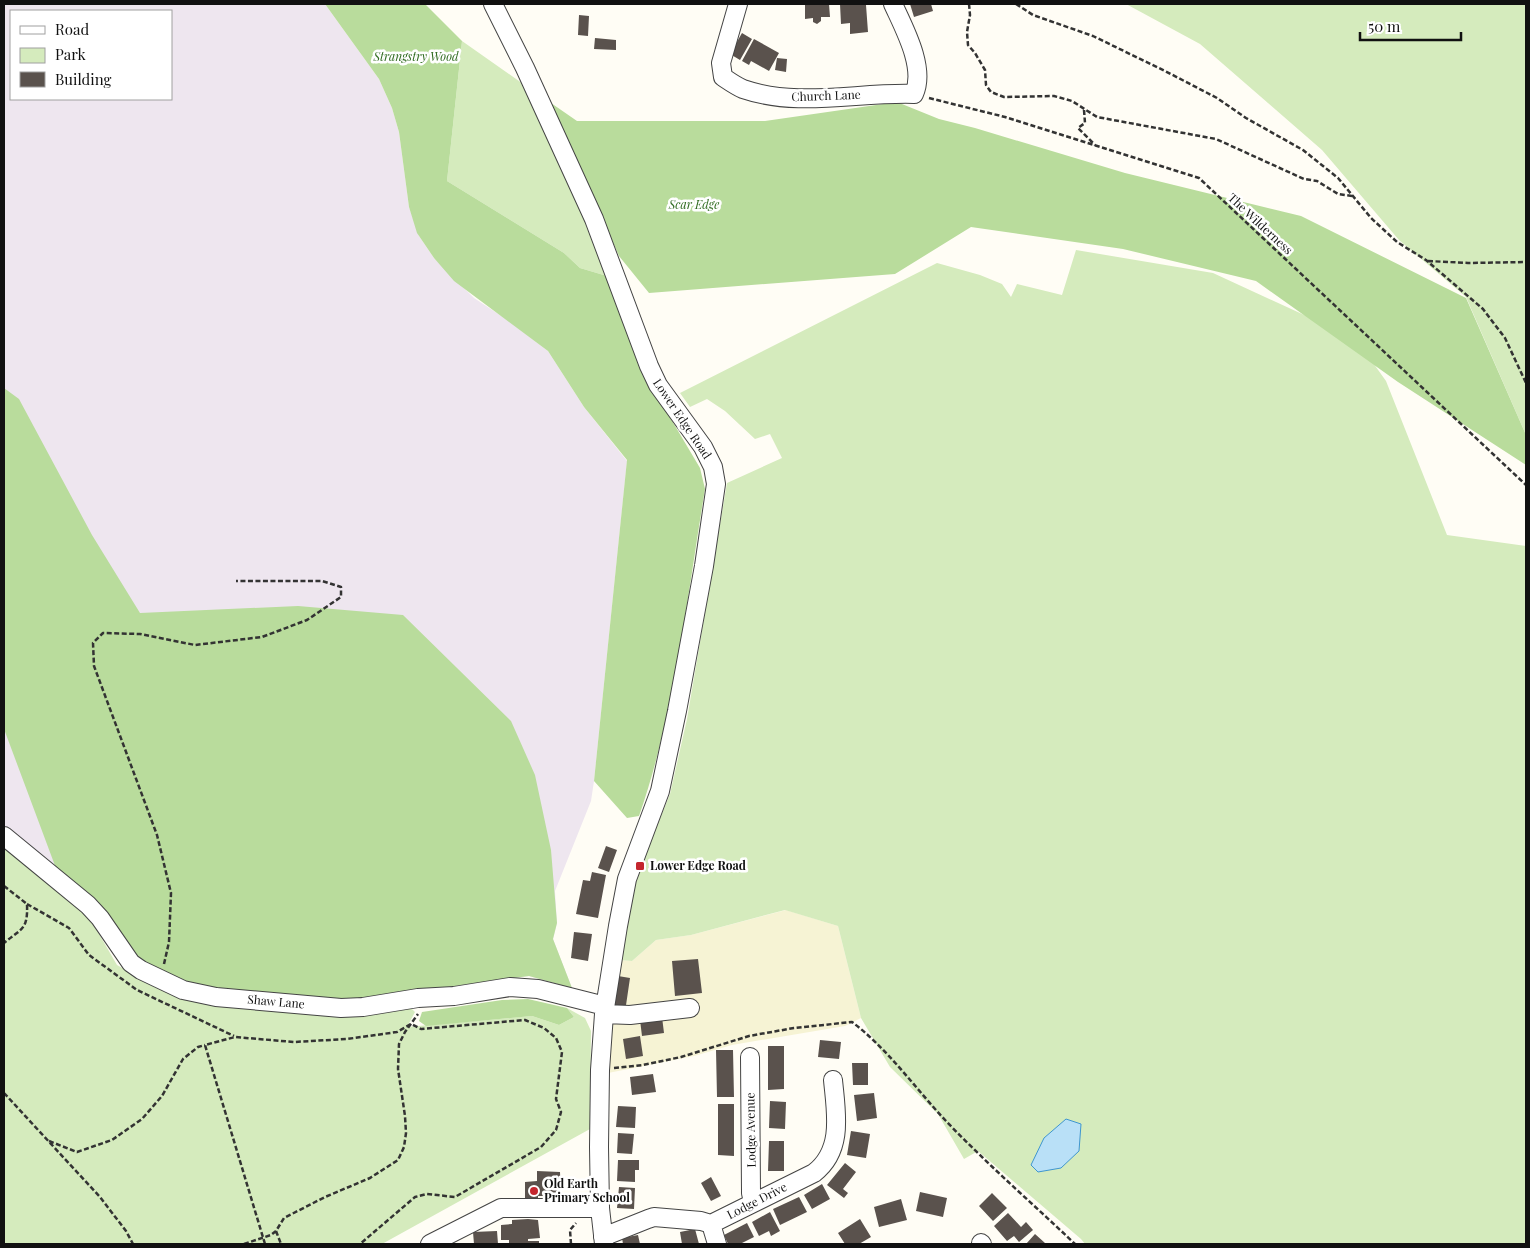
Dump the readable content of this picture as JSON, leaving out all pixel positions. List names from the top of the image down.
{
  "streets": {
    "street": [
      "Church Lane",
      "Lower Edge Road",
      "Shaw Lane",
      "Lodge Avenue",
      "Lodge Drive"
    ],
    "path": ["The Wilderness"]
  },
  "crossings": [
    ["Church Lane", "The Wilderness"],
    ["Lower Edge Road", "Shaw Lane"],
    ["Lodge Avenue", "Lodge Drive"]
  ],
  "parks": ["Strangstry Wood", "Scar Edge"],
  "places": {
    "transit": ["Lower Edge Road"],
    "other": ["Old Earth Primary School"]
  },
  "legend": ["Road", "Park", "Building"],
  "scale_bar": "50 m"
}
